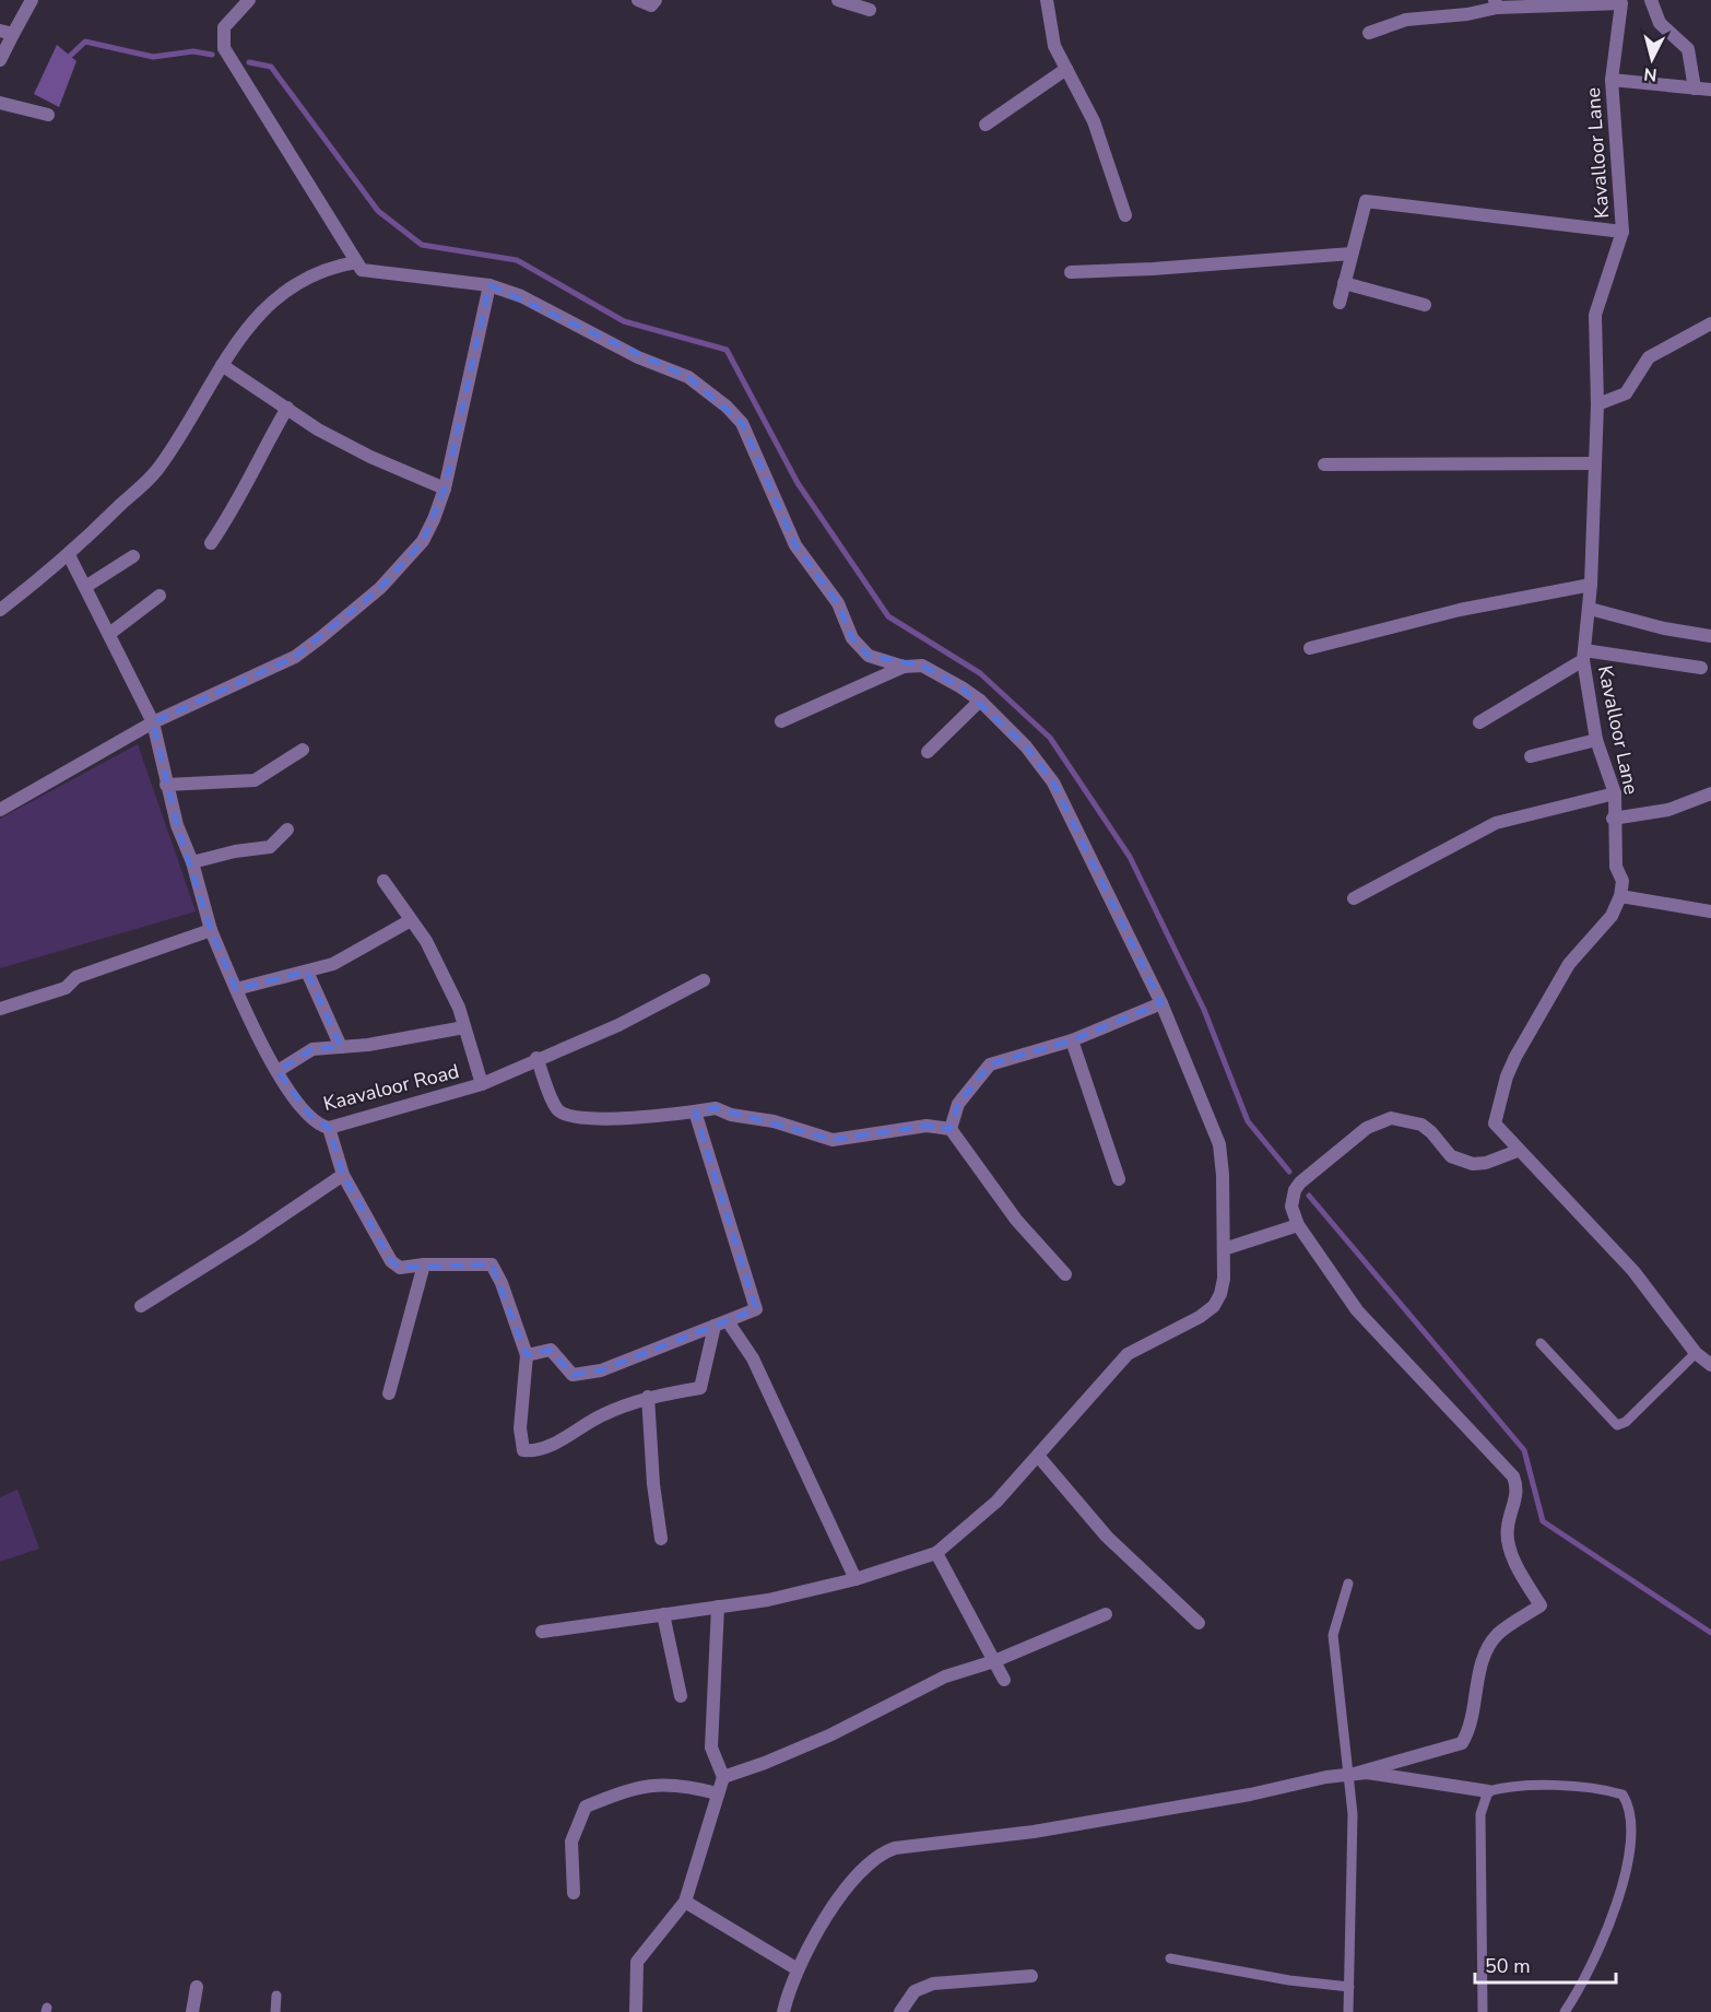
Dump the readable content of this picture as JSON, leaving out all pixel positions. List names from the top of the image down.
{
  "streets": {
    "street": ["Kavalloor Lane", "Kaavaloor Road"]
  },
  "scale_bar": "50 m",
  "north": "bottom"
}
